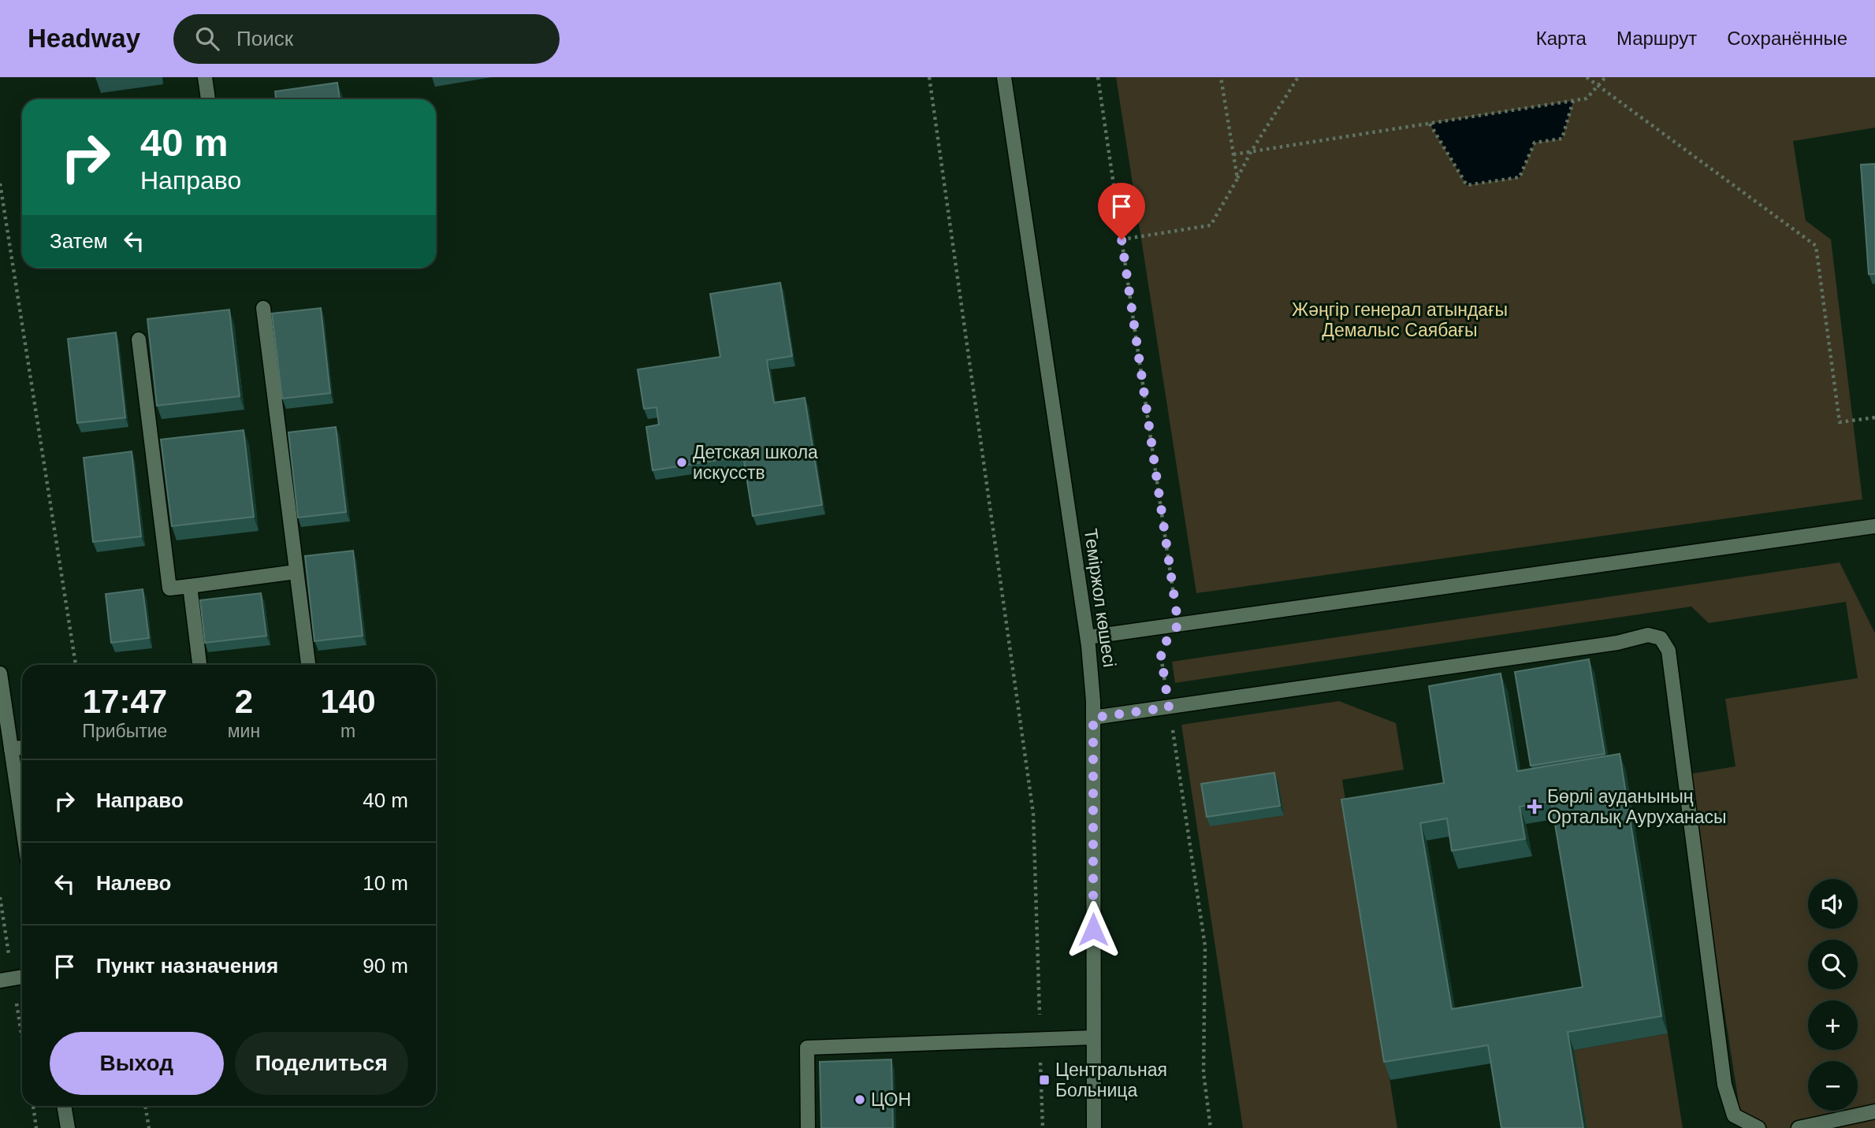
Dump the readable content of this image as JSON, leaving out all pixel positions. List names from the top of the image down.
{
  "streets": {
    "street": ["Теміржол көшесі"]
  },
  "parks": ["Жәңгір генерал атындағы Демалыс Саябағы"],
  "places": {
    "other": ["Детская школа искусств", "ЦОН"],
    "health": ["Бөрлі ауданының Орталық Ауруханасы"],
    "transit": ["Центральная Больница"]
  },
  "page": {
    "header": "Headway",
    "search": "Поиск",
    "nav": ["Карта", "Маршрут", "Сохранённые"],
    "turn": ["40 m", "Направо"],
    "then": "Затем",
    "eta": [
      "17:47",
      "Прибытие",
      "2",
      "мин",
      "140",
      "m"
    ],
    "list": [
      {
        "name": "Направо",
        "value": "40 m"
      },
      {
        "name": "Налево",
        "value": "10 m"
      },
      {
        "name": "Пункт назначения",
        "value": "90 m"
      }
    ],
    "map_buttons": ["+", "−"],
    "buttons": ["Выход", "Поделиться"]
  }
}
